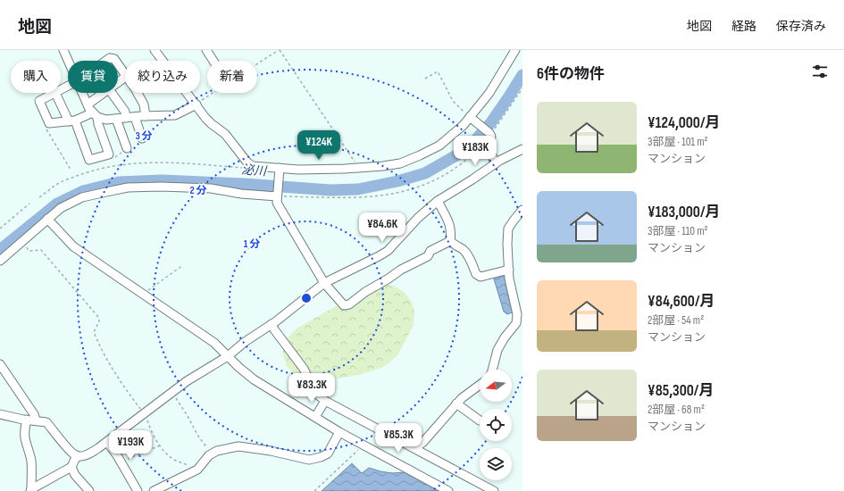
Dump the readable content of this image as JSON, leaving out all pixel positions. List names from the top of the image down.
{
  "water": ["泌川"],
  "north": "left",
  "page": {
    "header": "地図",
    "nav": ["地図", "経路", "保存済み"],
    "heading": "6件の物件",
    "chip": [
      "購入",
      "賃貸",
      "絞り込み",
      "新着"
    ],
    "list": [
      {
        "name": "¥124,000/月",
        "note": "3部屋 · 101 m² · マンション"
      },
      {
        "name": "¥183,000/月",
        "note": "3部屋 · 110 m² · マンション"
      },
      {
        "name": "¥84,600/月",
        "note": "2部屋 · 54 m² · マンション"
      },
      {
        "name": "¥85,300/月",
        "note": "2部屋 · 68 m² · マンション"
      }
    ],
    "price": [
      "¥124K",
      "¥183K",
      "¥84.6K",
      "¥83.3K",
      "¥85.3K",
      "¥193K"
    ]
  },
  "rings": ["3 分", "2 分", "1 分"]
}
